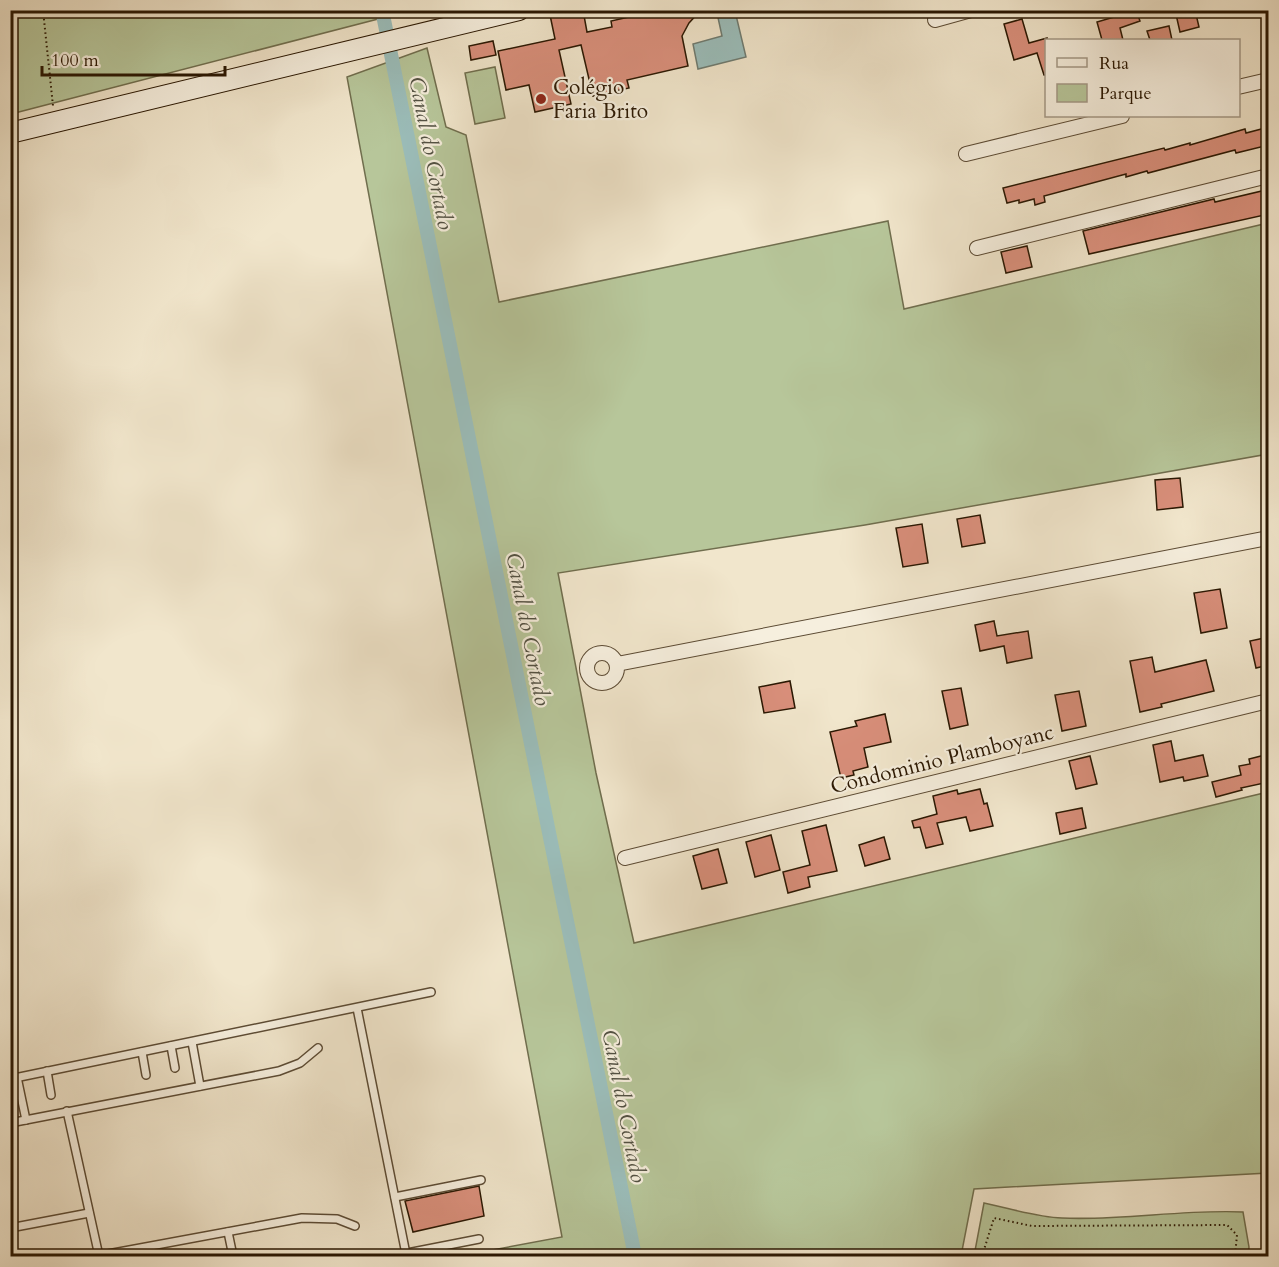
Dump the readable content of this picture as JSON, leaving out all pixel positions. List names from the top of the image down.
{
  "streets": {
    "street": ["Condominio Plamboyanc"]
  },
  "water": ["Canal do Cortado"],
  "places": ["Colégio Faria Brito"],
  "legend": ["Rua", "Parque"],
  "scale_bar": "100 m"
}
